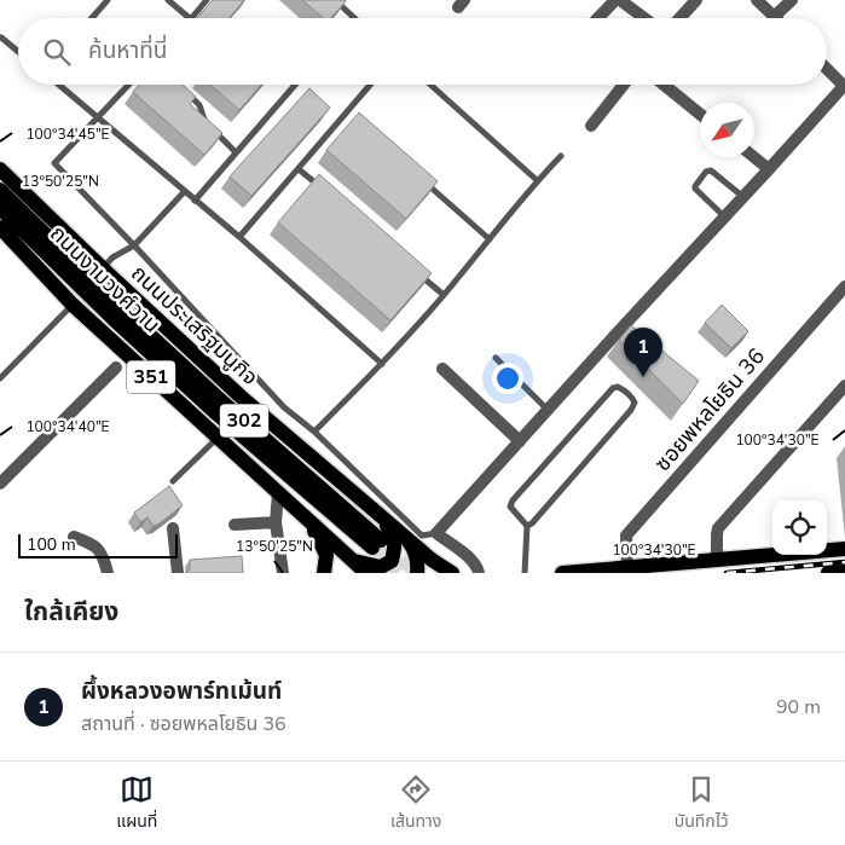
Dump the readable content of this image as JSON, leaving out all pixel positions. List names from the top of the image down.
{
  "streets": {
    "main road": [
      "ถนนงามวงศ์วาน",
      "ถนนประเสริฐมนูกิจ",
      "351",
      "302"
    ],
    "street": ["ซอยพหลโยธิน 36"]
  },
  "scale_bar": "100 m",
  "north": "bottom left",
  "page": {
    "search": "ค้นหาที่นี่",
    "pins": "1",
    "scale": "100 m",
    "heading": "ใกล้เคียง",
    "list": [
      {
        "mark": "1",
        "name": "ผึ้งหลวงอพาร์ทเม้นท์",
        "note": "สถานที่ · ซอยพหลโยธิน 36",
        "value": "90 m"
      }
    ],
    "nav": ["แผนที่", "เส้นทาง", "บันทึกไว้"]
  },
  "coordinates": [
    "100°34'45\"E",
    "13°50'25\"N",
    "100°34'40\"E",
    "100°34'30\"E"
  ]
}
